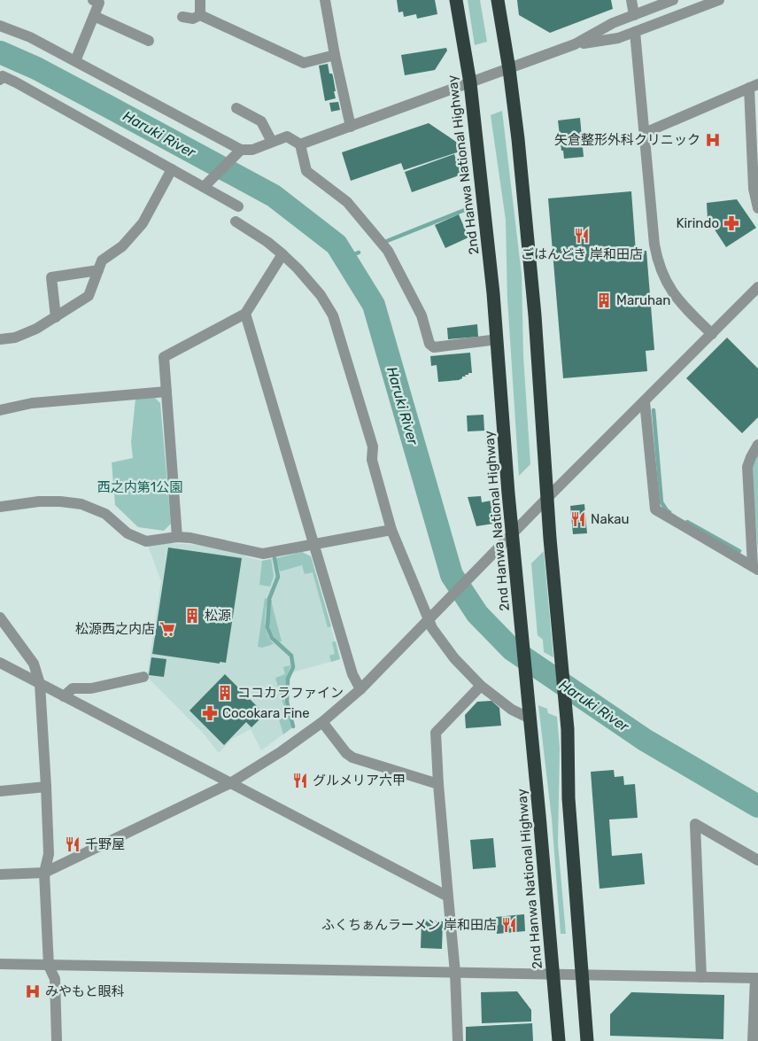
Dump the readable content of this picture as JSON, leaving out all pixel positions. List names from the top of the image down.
{
  "streets": {
    "highway": ["2nd Hanwa National Highway"]
  },
  "water": ["Haruki River"],
  "parks": ["西之内第1公園"],
  "places": {
    "hospital": ["矢倉整形外科クリニック", "みやもと眼科"],
    "pharmacy": ["Kirindo", "Cocokara Fine"],
    "restaurant": [
      "ごはんどき 岸和田店",
      "Nakau",
      "グルメリア六甲",
      "千野屋",
      "ふくちぁんラーメン 岸和田店"
    ],
    "building": ["Maruhan", "松源", "ココカラファイン"],
    "supermarket": ["松源西之内店"]
  }
}
